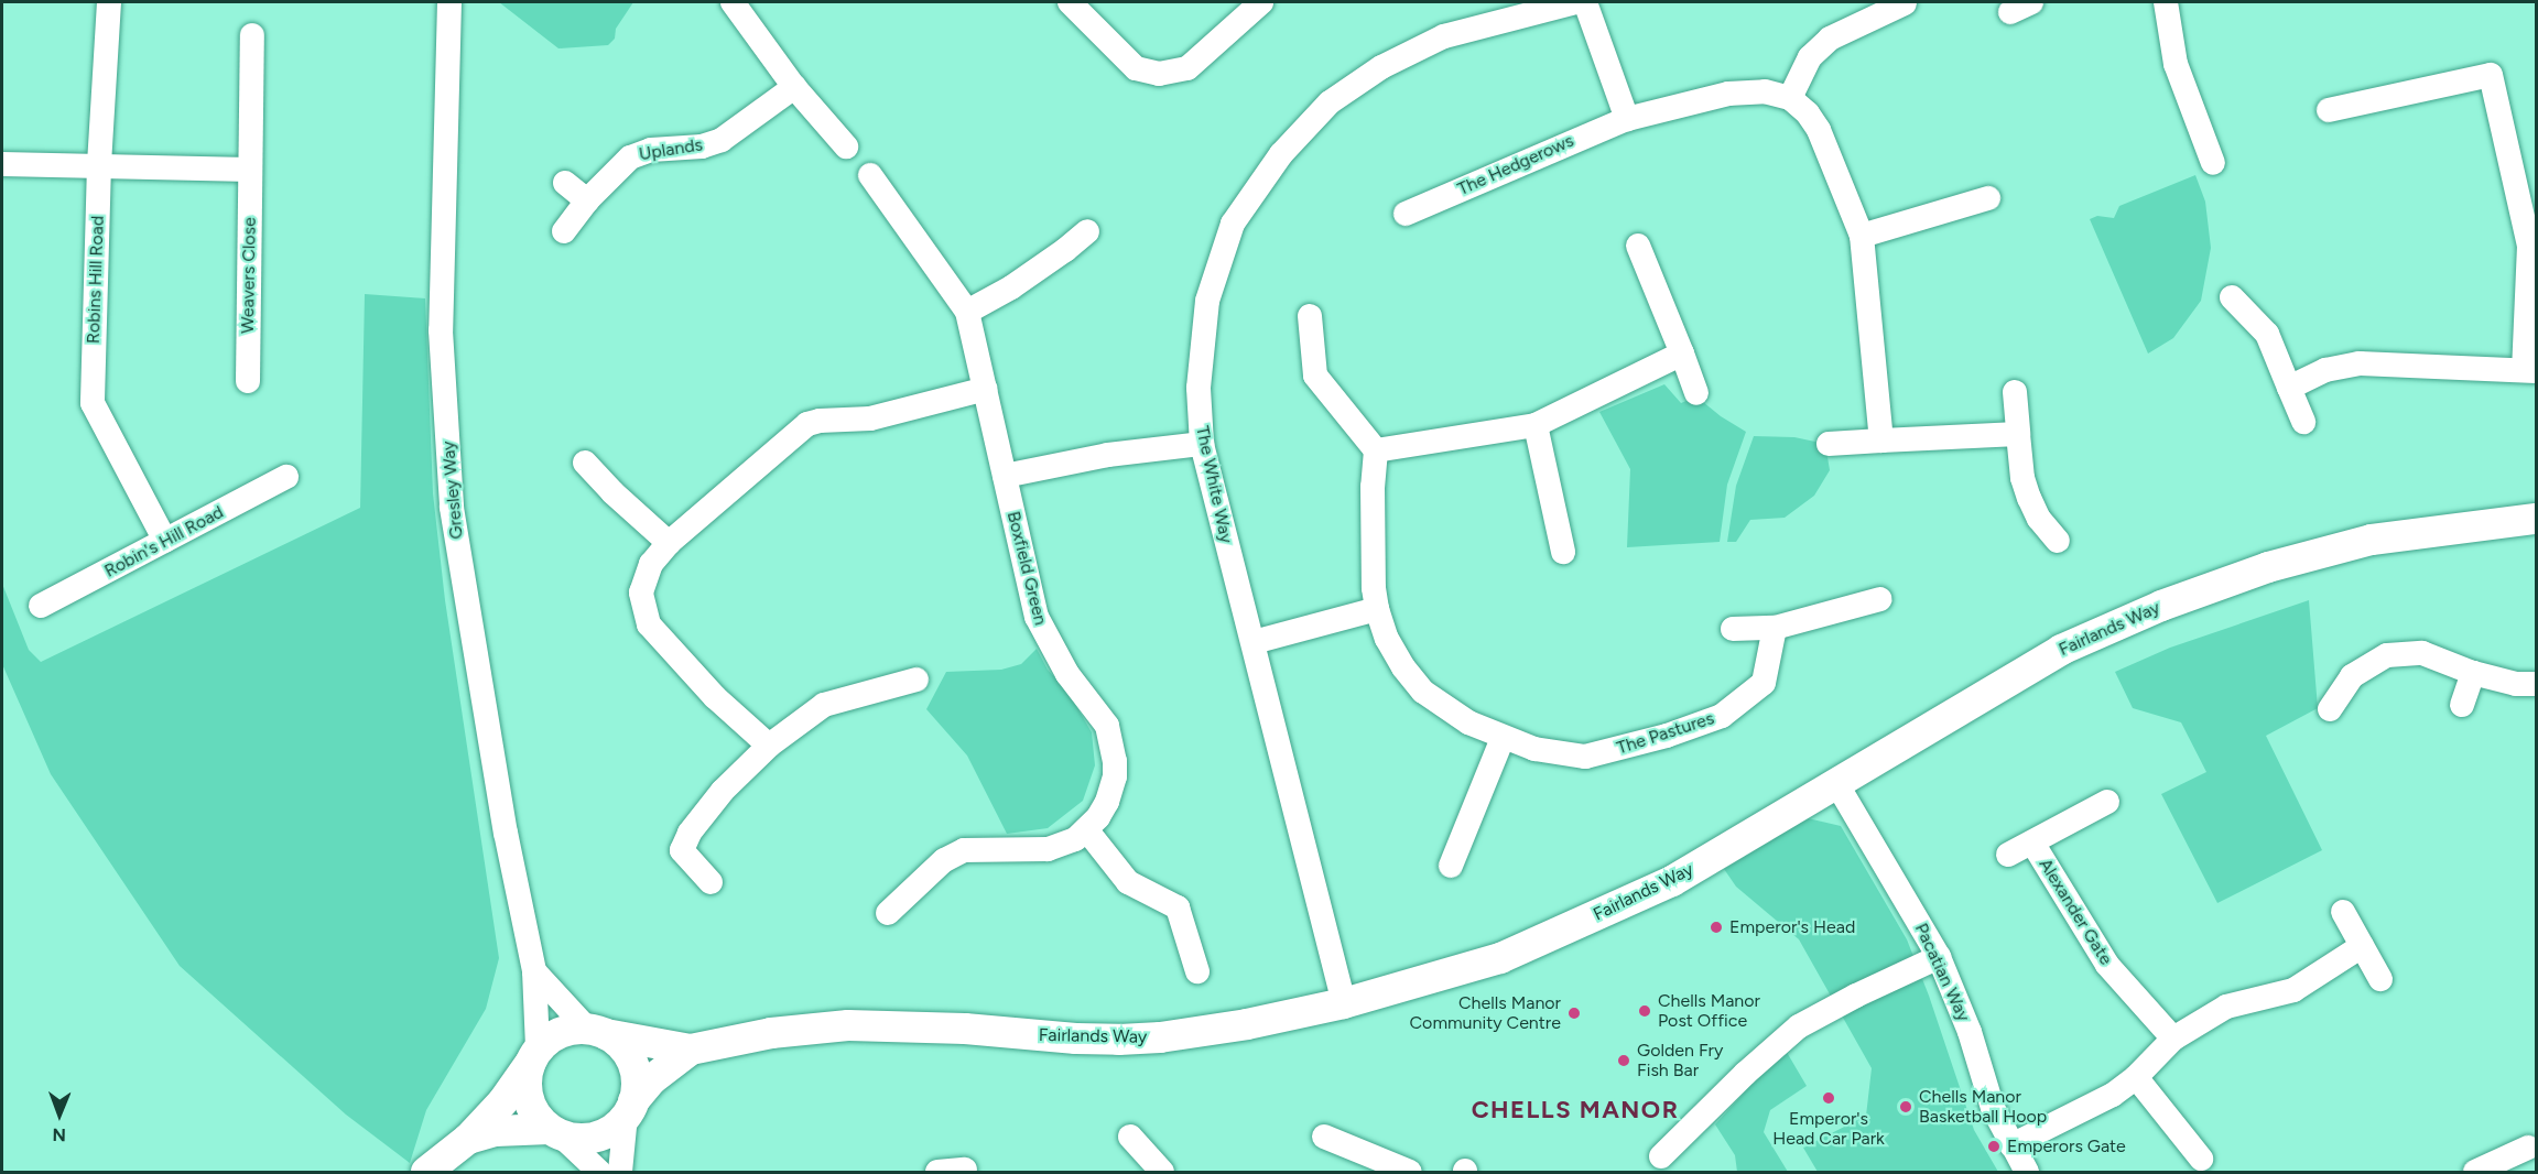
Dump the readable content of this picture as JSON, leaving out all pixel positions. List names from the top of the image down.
{
  "streets": {
    "main road": ["Fairlands Way"],
    "street": [
      "Uplands",
      "The Hedgerows",
      "Weavers Close",
      "Robins Hill Road",
      "The White Way",
      "Gresley Way",
      "Robin's Hill Road",
      "Boxfield Green",
      "The Pastures",
      "Alexander Gate",
      "Pacatian Way"
    ]
  },
  "crossings": [
    ["Robins Hill Road", "Robin's Hill Road"],
    ["The White Way", "Fairlands Way"],
    ["Gresley Way", "Fairlands Way"],
    ["Fairlands Way", "Pacatian Way"]
  ],
  "districts": ["CHELLS MANOR"],
  "places": [
    "Emperor's Head",
    "Chells Manor Post Office",
    "Chells Manor Community Centre",
    "Golden Fry Fish Bar",
    "Emperor's Head Car Park",
    "Chells Manor Basketball Hoop",
    "Emperors Gate"
  ],
  "north": "bottom"
}
